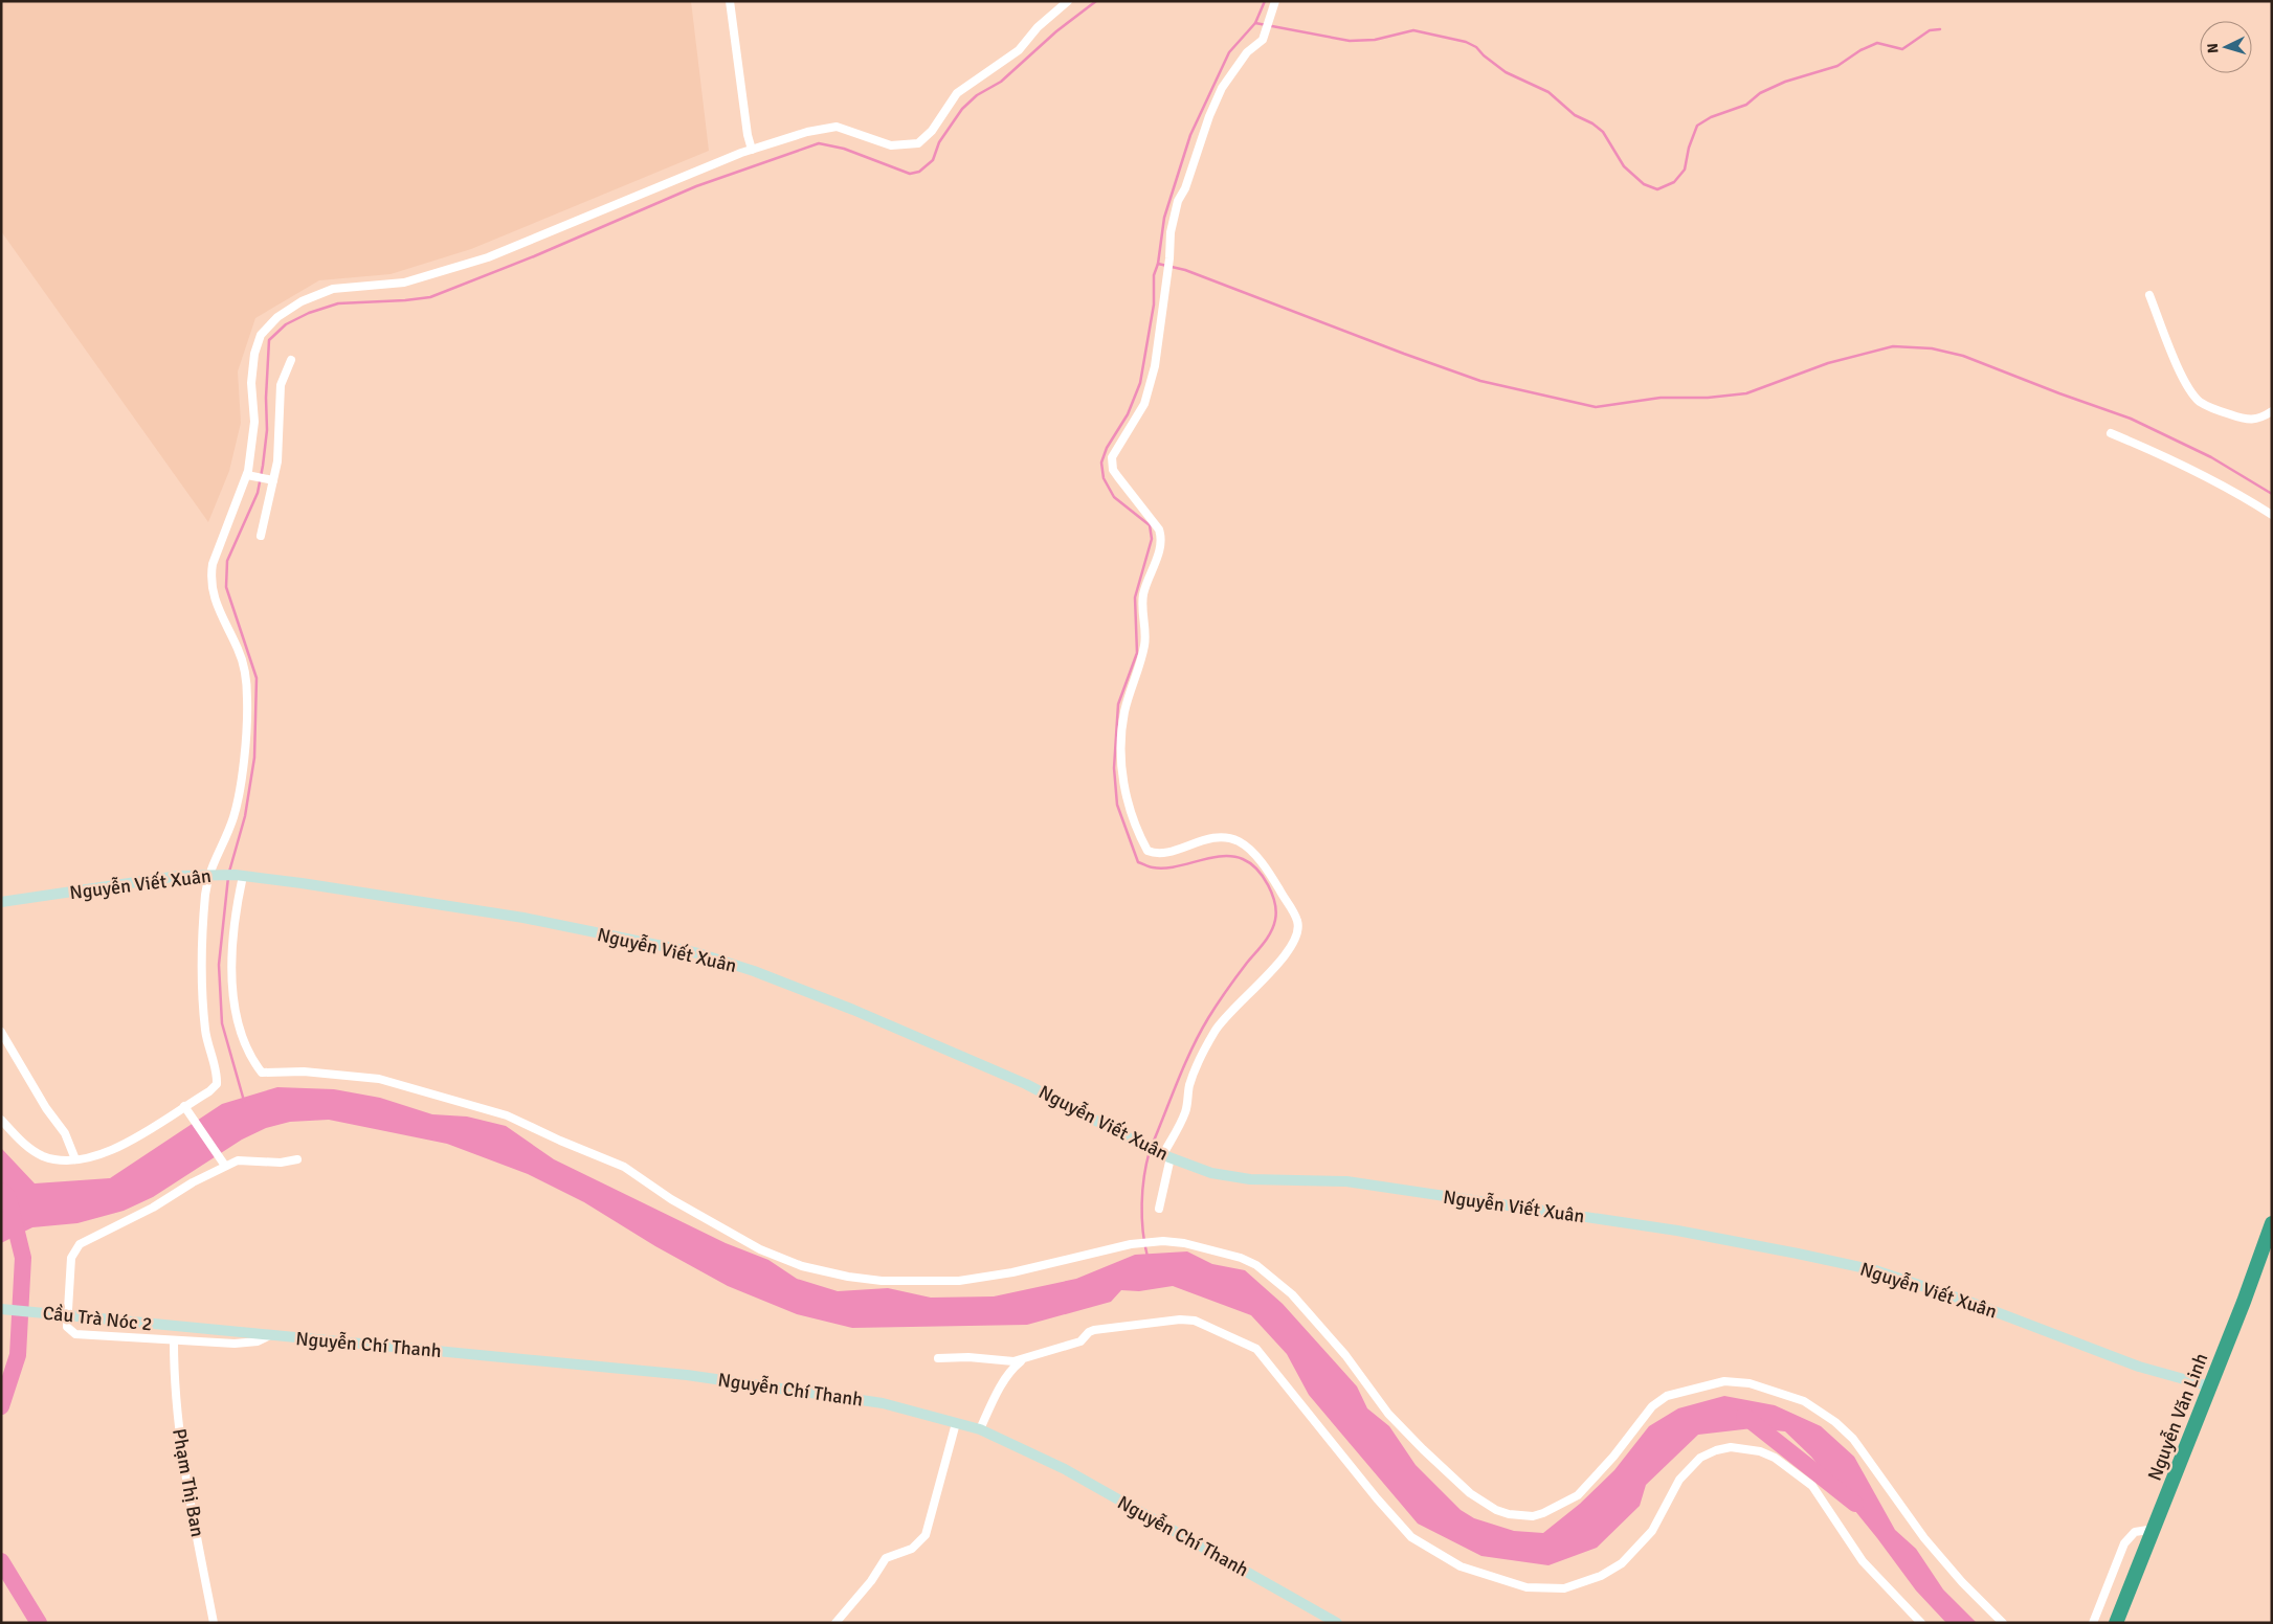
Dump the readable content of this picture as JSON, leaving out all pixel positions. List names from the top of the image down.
{
  "streets": {
    "highway": ["Nguyễn Văn Linh"],
    "street": [
      "Nguyễn Viết Xuân",
      "Cầu Trà Nóc 2",
      "Nguyễn Chí Thanh",
      "Phạm Thị Ban"
    ]
  },
  "crossings": [
    ["Nguyễn Viết Xuân", "Nguyễn Văn Linh"],
    ["Cầu Trà Nóc 2", "Nguyễn Chí Thanh"]
  ],
  "north": "left"
}
